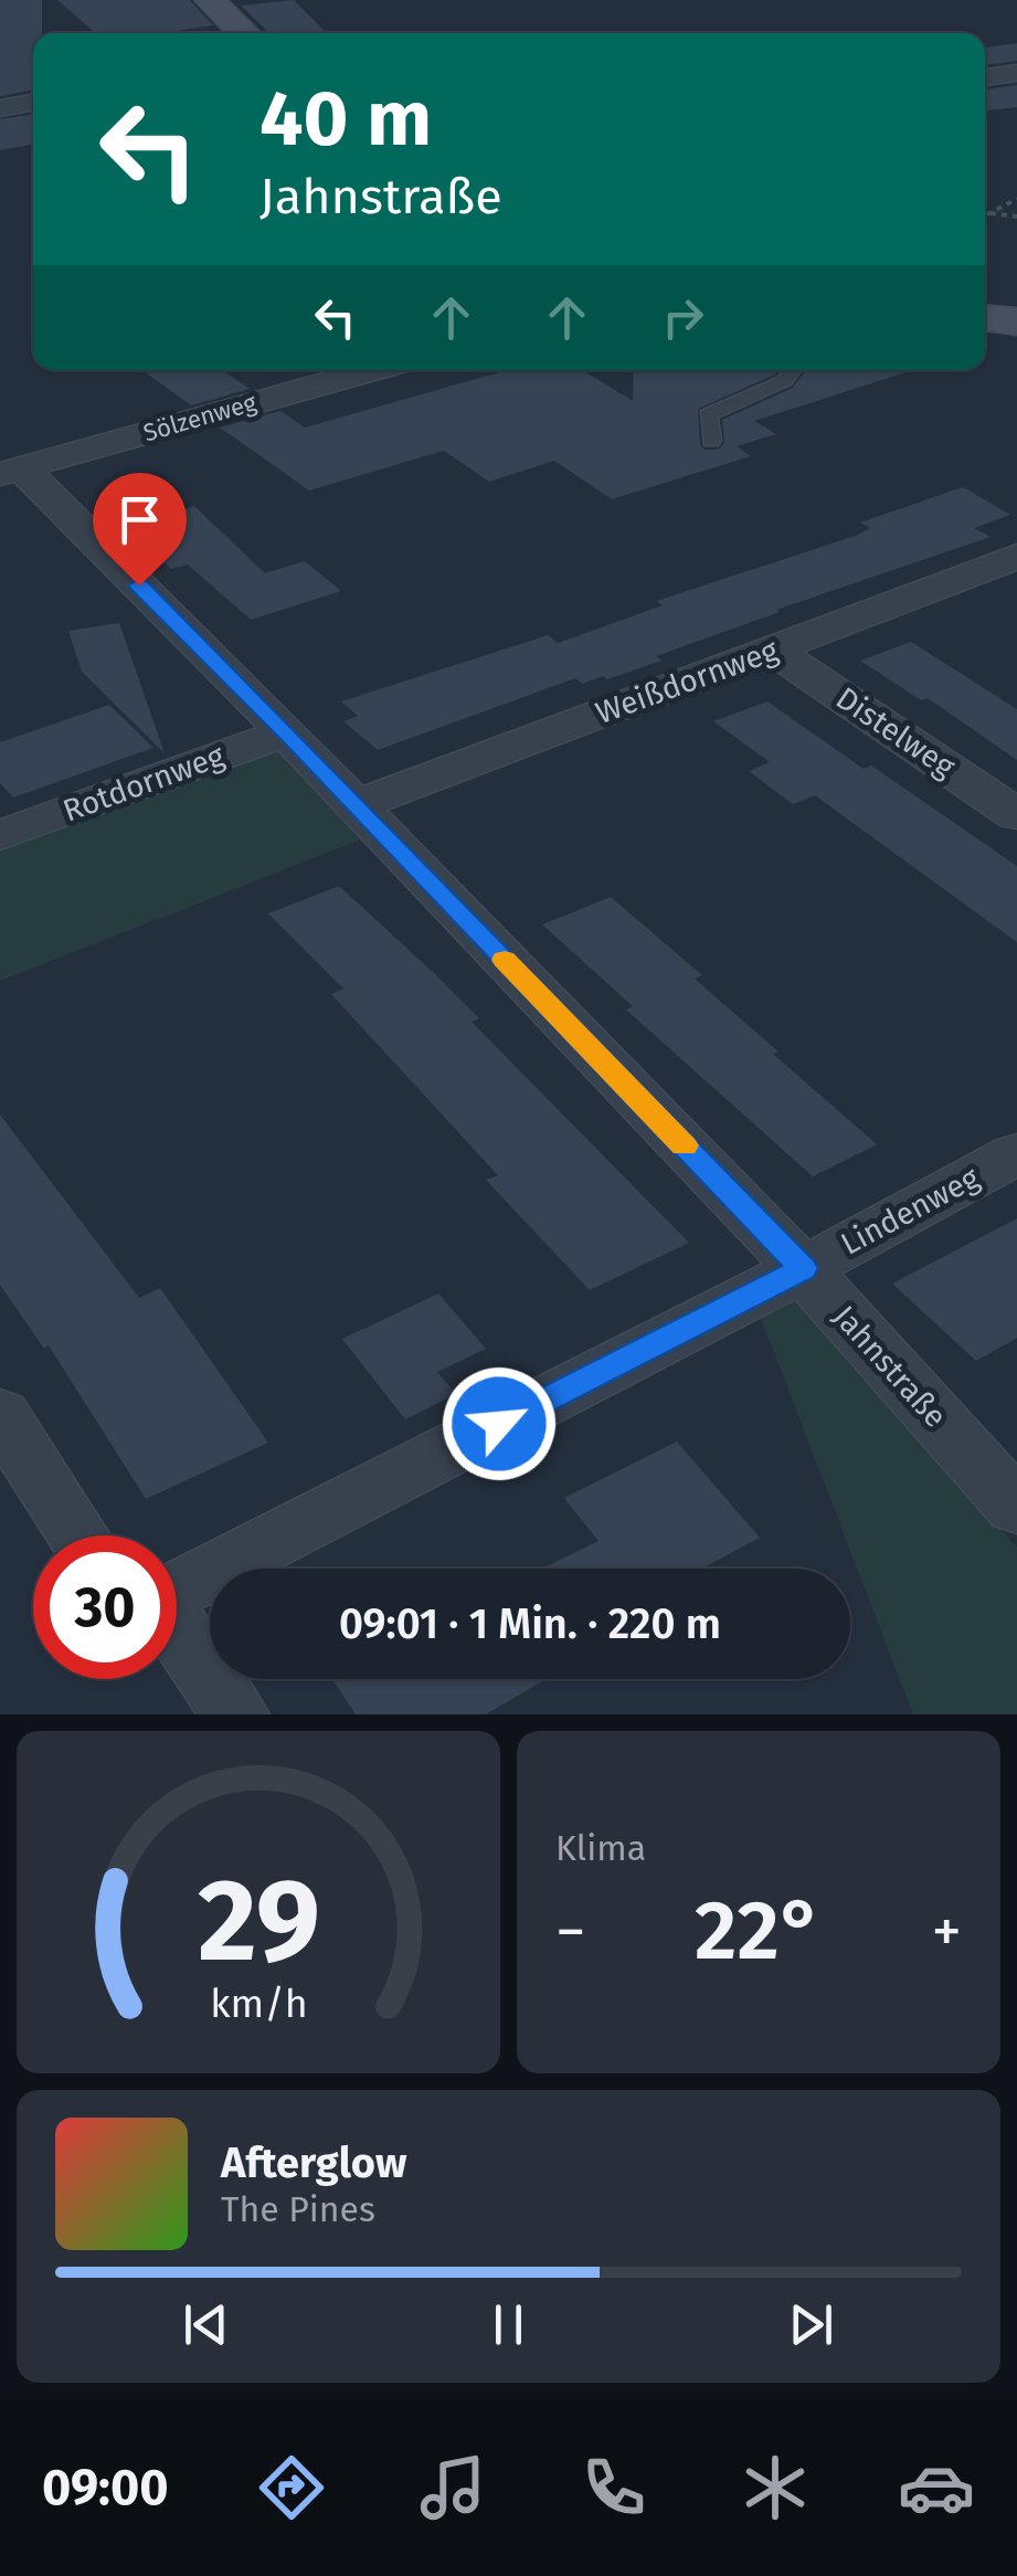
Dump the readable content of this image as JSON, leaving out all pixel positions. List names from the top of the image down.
{
  "streets": {
    "street": [
      "Sölzenweg",
      "Weißdornweg",
      "Distelweg",
      "Rotdornweg",
      "Lindenweg",
      "Jahnstraße"
    ]
  },
  "crossings": [
    ["Sölzenweg", "Jahnstraße"],
    ["Weißdornweg", "Distelweg"],
    ["Weißdornweg", "Jahnstraße"],
    ["Rotdornweg", "Jahnstraße"],
    ["Lindenweg", "Jahnstraße"]
  ],
  "page": {
    "turn": ["40 m", "Jahnstraße"],
    "limit": "30",
    "trip": "09:01 · 1 Min. · 220 m",
    "tile": "Klima",
    "heat": ["−", "22°", "+"],
    "song": ["Afterglow", "The Pines"],
    "tabs": "09:00",
    "gauge": ["29", "km/h"]
  }
}
